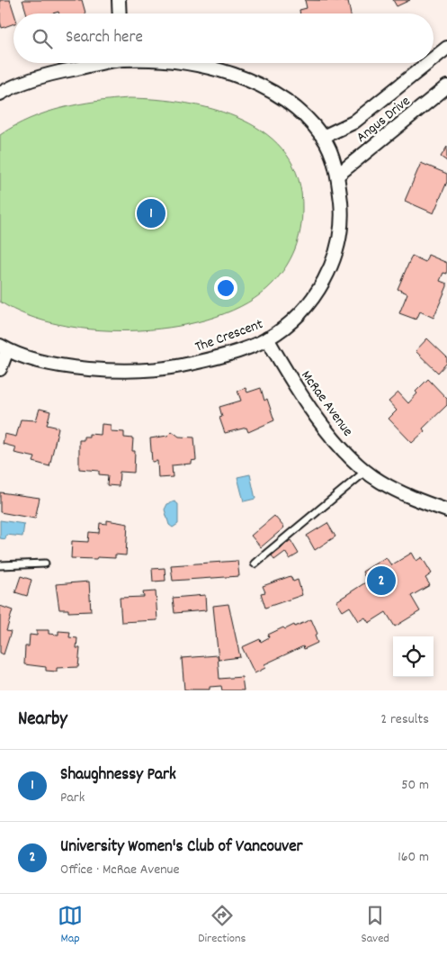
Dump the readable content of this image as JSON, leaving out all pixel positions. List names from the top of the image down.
{
  "streets": {
    "street": ["Angus Drive", "The Crescent", "McRae Avenue"]
  },
  "crossings": [
    ["Angus Drive", "The Crescent"],
    ["The Crescent", "McRae Avenue"]
  ],
  "page": {
    "search": "Search here",
    "pins": ["1", "2"],
    "heading": ["Nearby", "2 results"],
    "list": [
      {
        "mark": "1",
        "name": "Shaughnessy Park",
        "note": "Park",
        "value": "50 m"
      },
      {
        "mark": "2",
        "name": "University Women's Club of Vancouver",
        "note": "Office · McRae Avenue",
        "value": "160 m"
      }
    ],
    "nav": ["Map", "Directions", "Saved"]
  }
}
